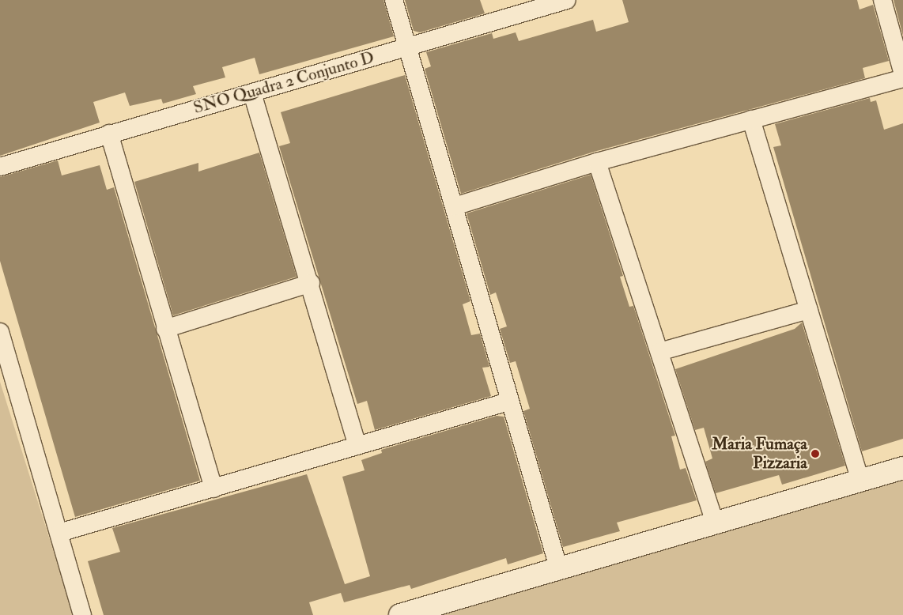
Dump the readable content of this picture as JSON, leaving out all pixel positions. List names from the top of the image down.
{
  "streets": {
    "street": ["SNO Quadra 2 Conjunto D"]
  },
  "places": ["Maria Fumaça Pizzaria"]
}
